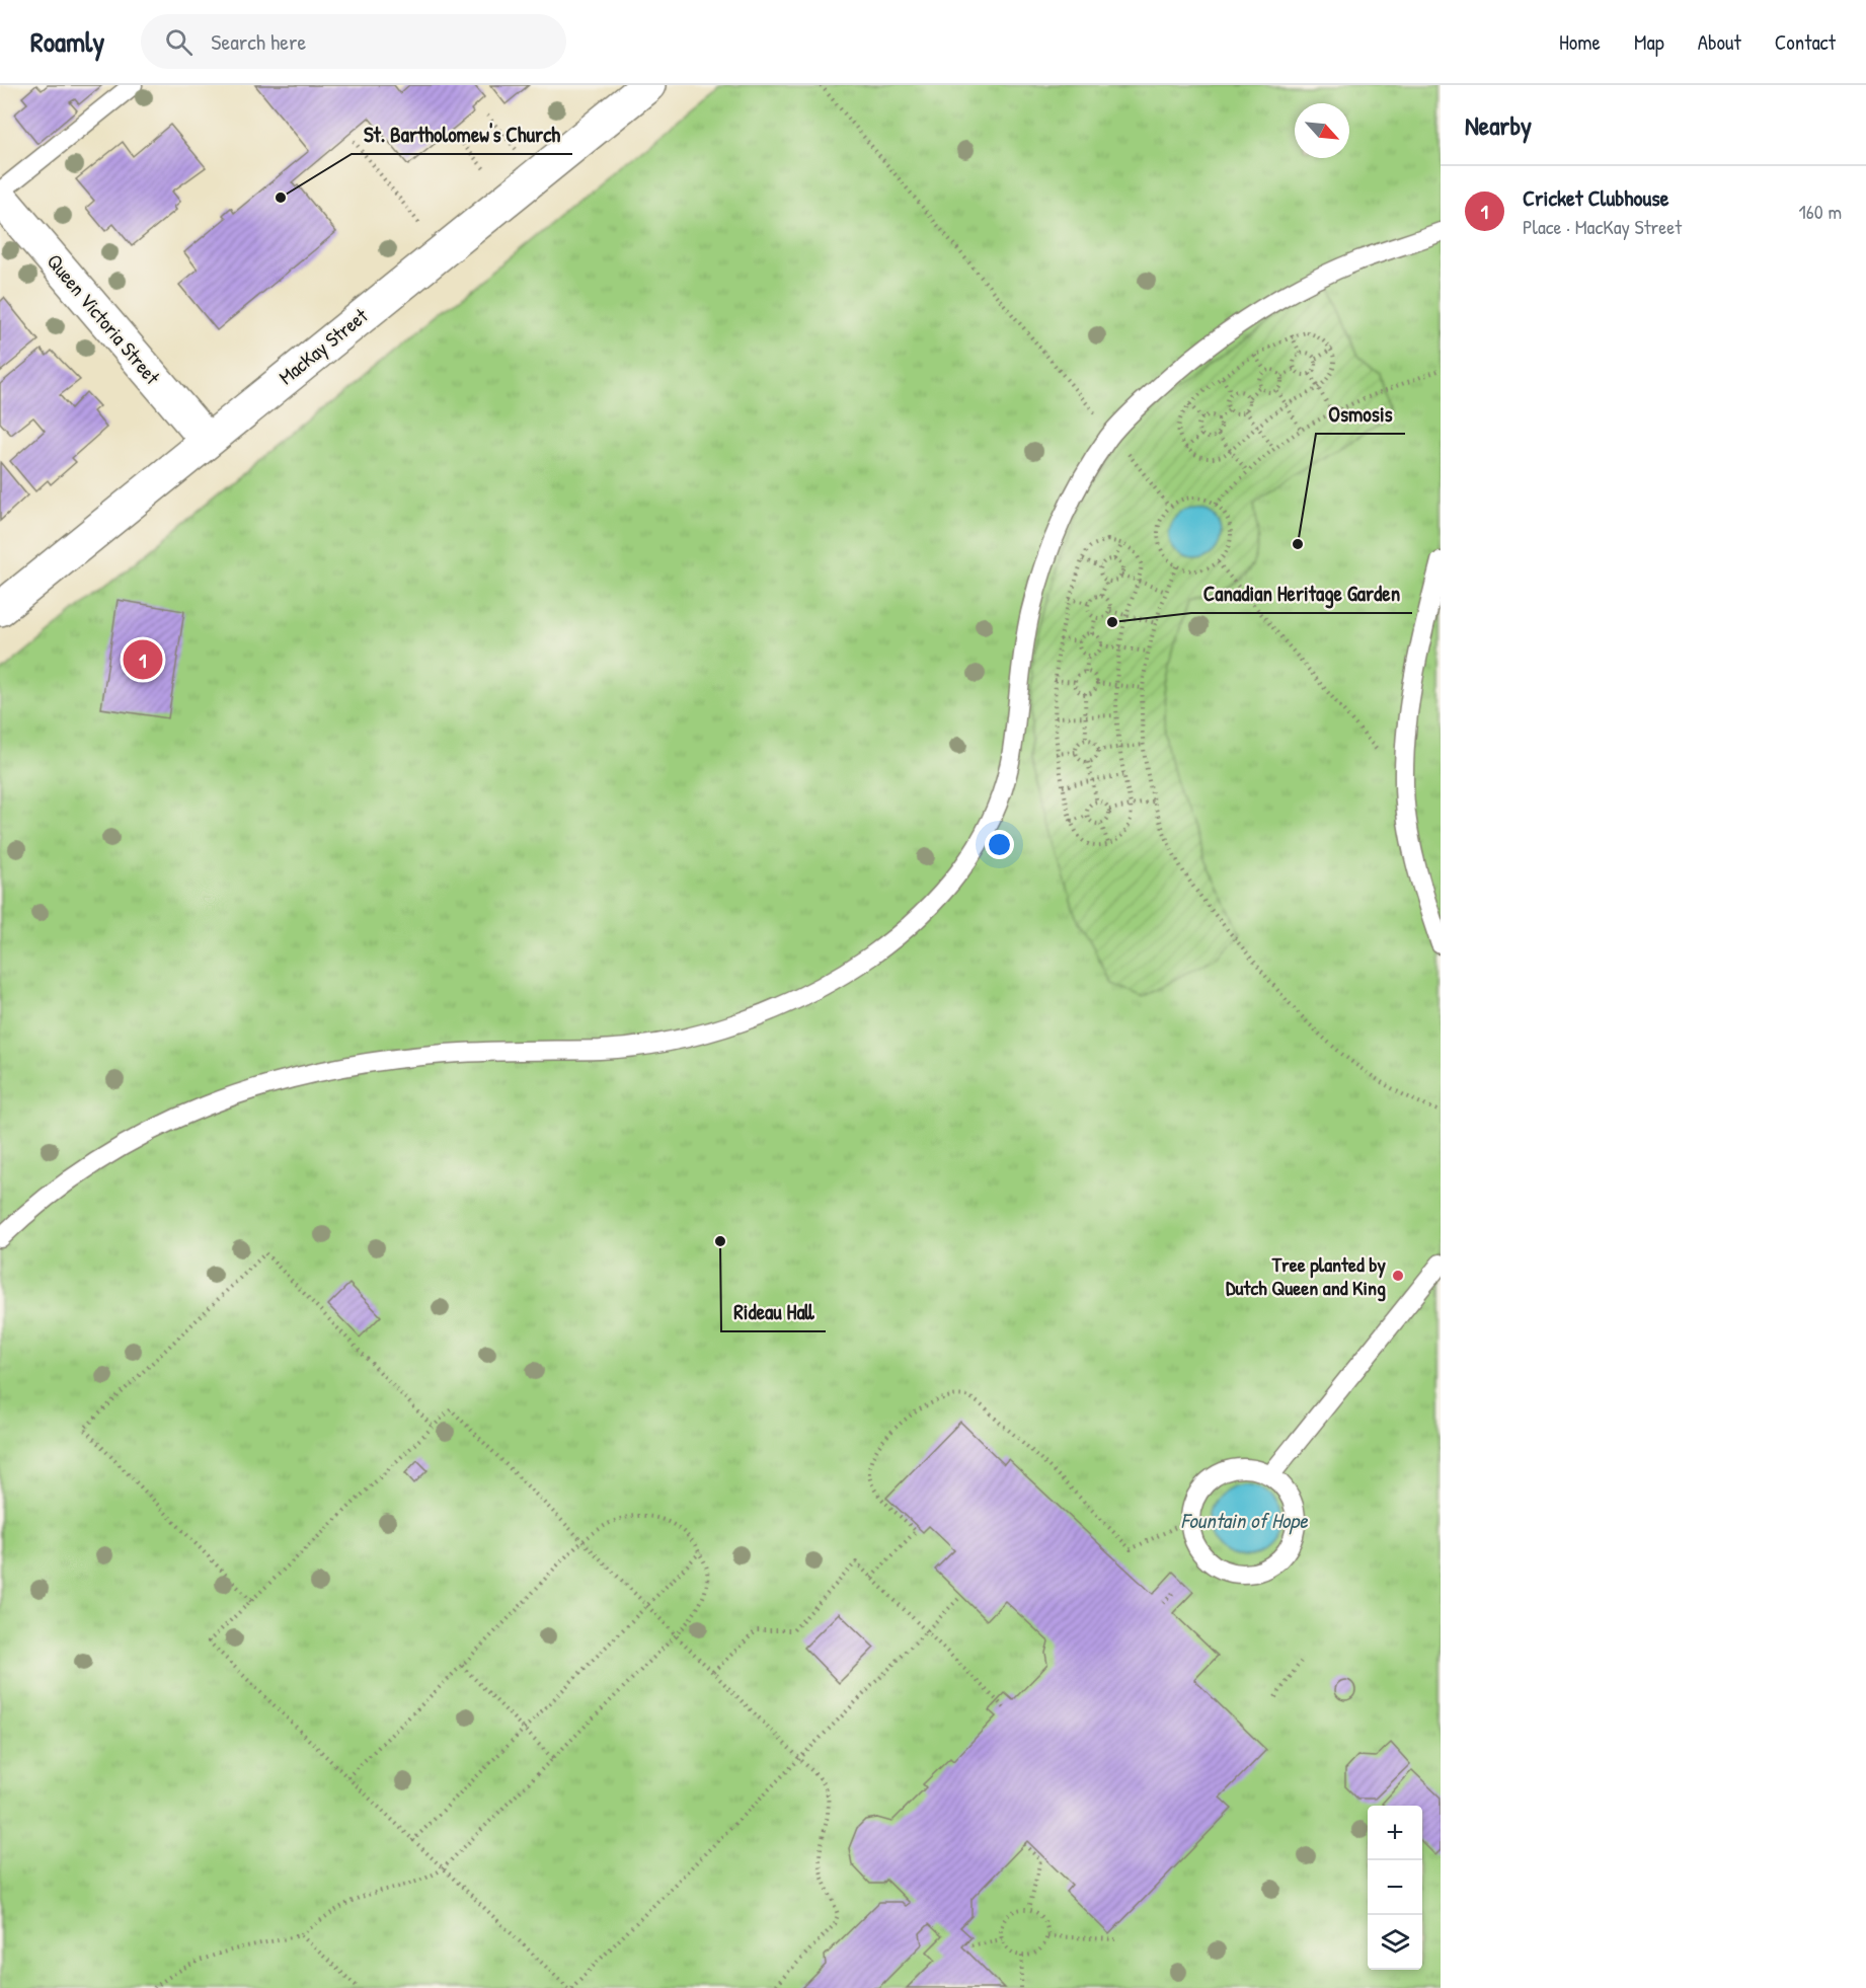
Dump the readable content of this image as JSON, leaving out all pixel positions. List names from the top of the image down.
{
  "streets": {
    "street": ["Queen Victoria Street", "MacKay Street"]
  },
  "crossings": [
    ["Queen Victoria Street", "MacKay Street"]
  ],
  "water": ["Fountain of Hope"],
  "places": [
    "St. Bartholomew's Church",
    "Osmosis",
    "Canadian Heritage Garden",
    "Rideau Hall",
    "Tree planted by Dutch Queen and King"
  ],
  "north": "bottom right",
  "page": {
    "header": "Roamly",
    "search": "Search here",
    "nav": [
      "Home",
      "Map",
      "About",
      "Contact"
    ],
    "heading": "Nearby",
    "list": [
      {
        "mark": "1",
        "name": "Cricket Clubhouse",
        "note": "Place · MacKay Street",
        "value": "160 m"
      }
    ],
    "pins": "1",
    "map_buttons": ["+", "−"]
  }
}
